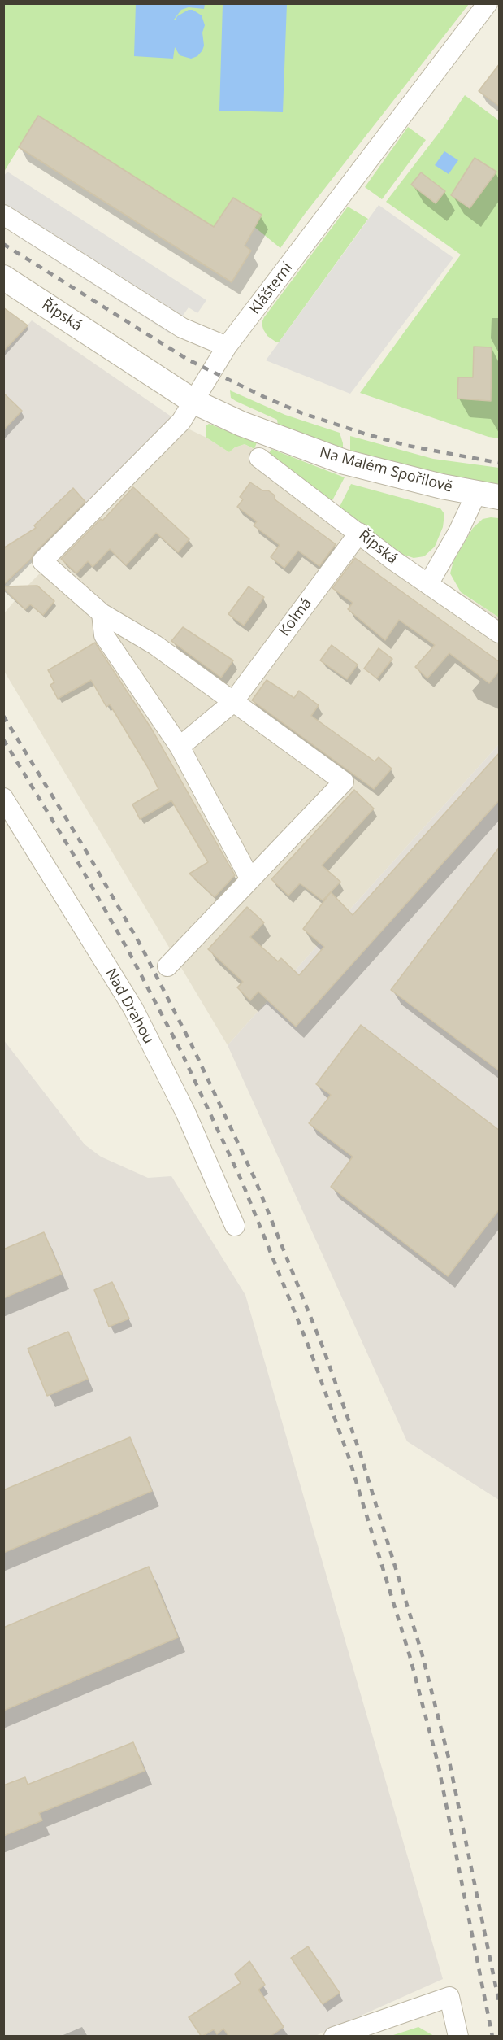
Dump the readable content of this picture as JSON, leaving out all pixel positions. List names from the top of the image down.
{
  "streets": {
    "street": [
      "Klášterní",
      "Řípská",
      "Na Malém Spořilově",
      "Kolmá",
      "Nad Drahou"
    ]
  },
  "crossings": [
    ["Klášterní", "Řípská"],
    ["Klášterní", "Na Malém Spořilově"],
    ["Řípská", "Na Malém Spořilově"],
    ["Řípská", "Kolmá"]
  ]
}
